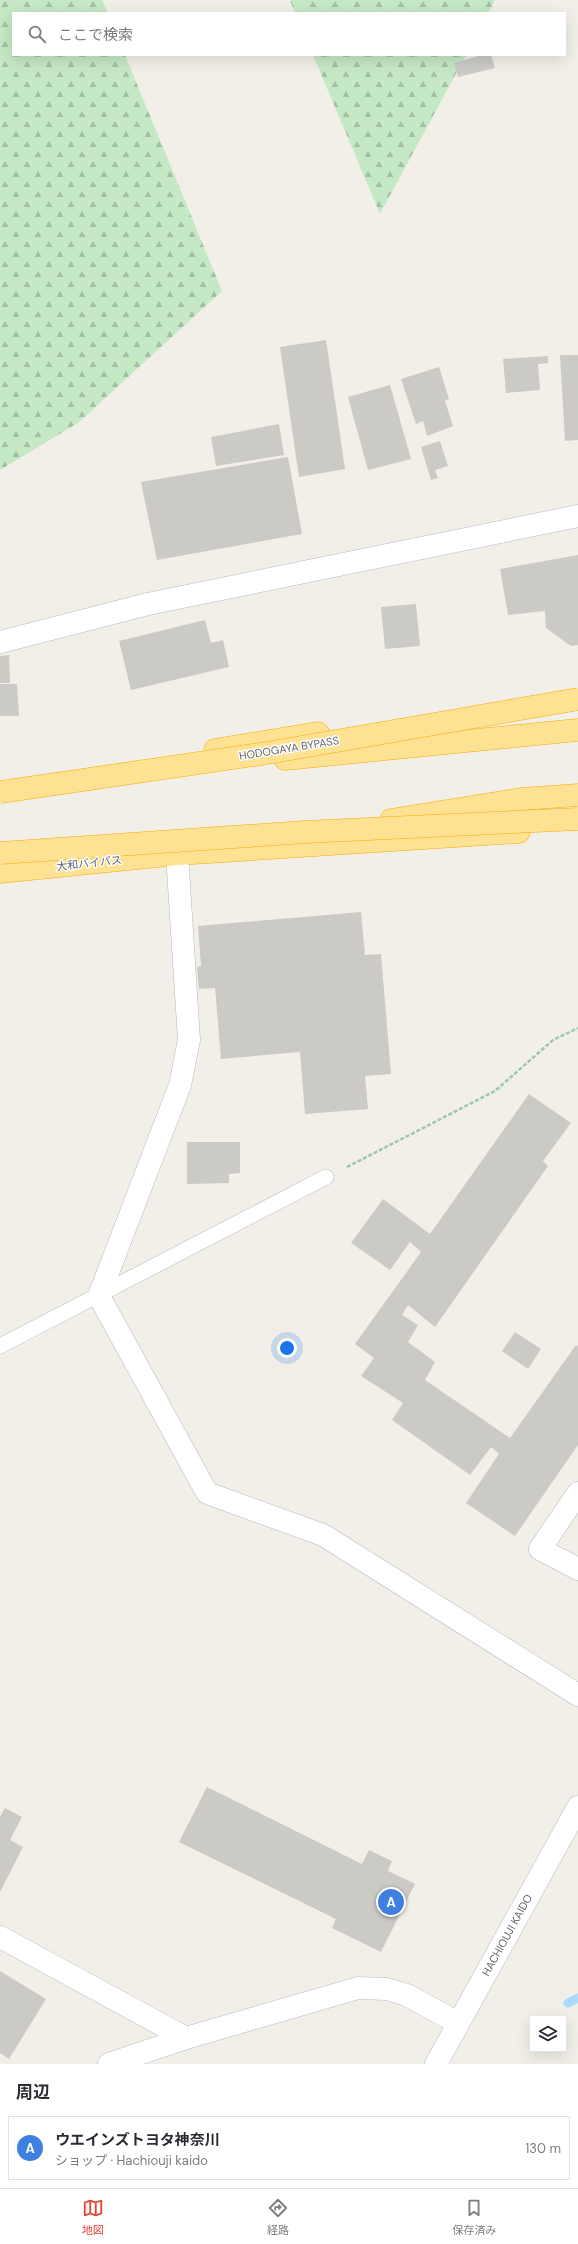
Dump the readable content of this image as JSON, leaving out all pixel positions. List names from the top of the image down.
{
  "streets": {
    "highway": ["HODOGAYA BYPASS", "大和バイパス"],
    "street": ["HACHIOUJI KAIDO"]
  },
  "page": {
    "search": "ここで検索",
    "pins": "A",
    "heading": "周辺",
    "list": [
      {
        "mark": "A",
        "name": "ウエインズトヨタ神奈川",
        "note": "ショップ · Hachiouji kaido",
        "value": "130 m"
      }
    ],
    "nav": ["地図", "経路", "保存済み"]
  }
}
